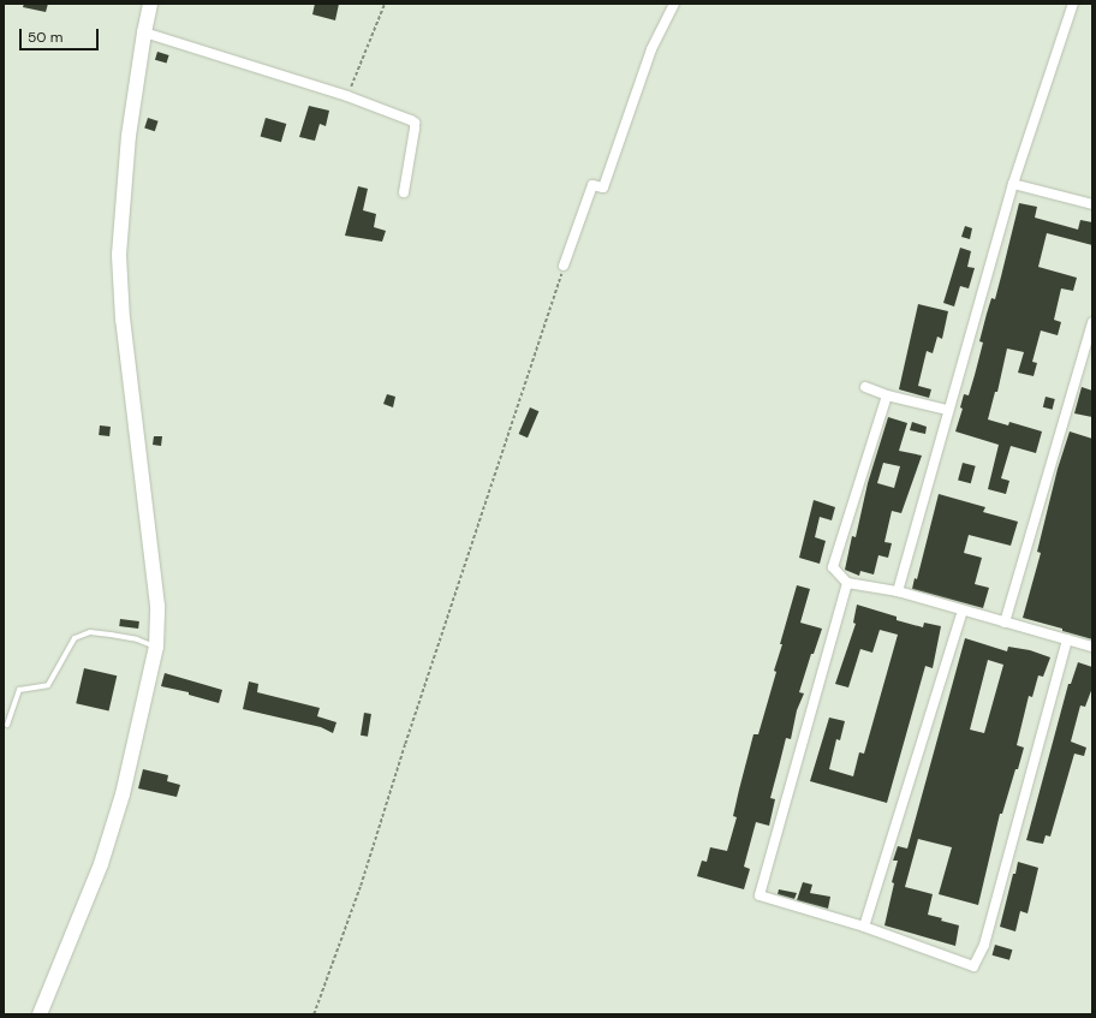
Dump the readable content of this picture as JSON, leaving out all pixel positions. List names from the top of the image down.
{
  "scale_bar": "50 m"
}
